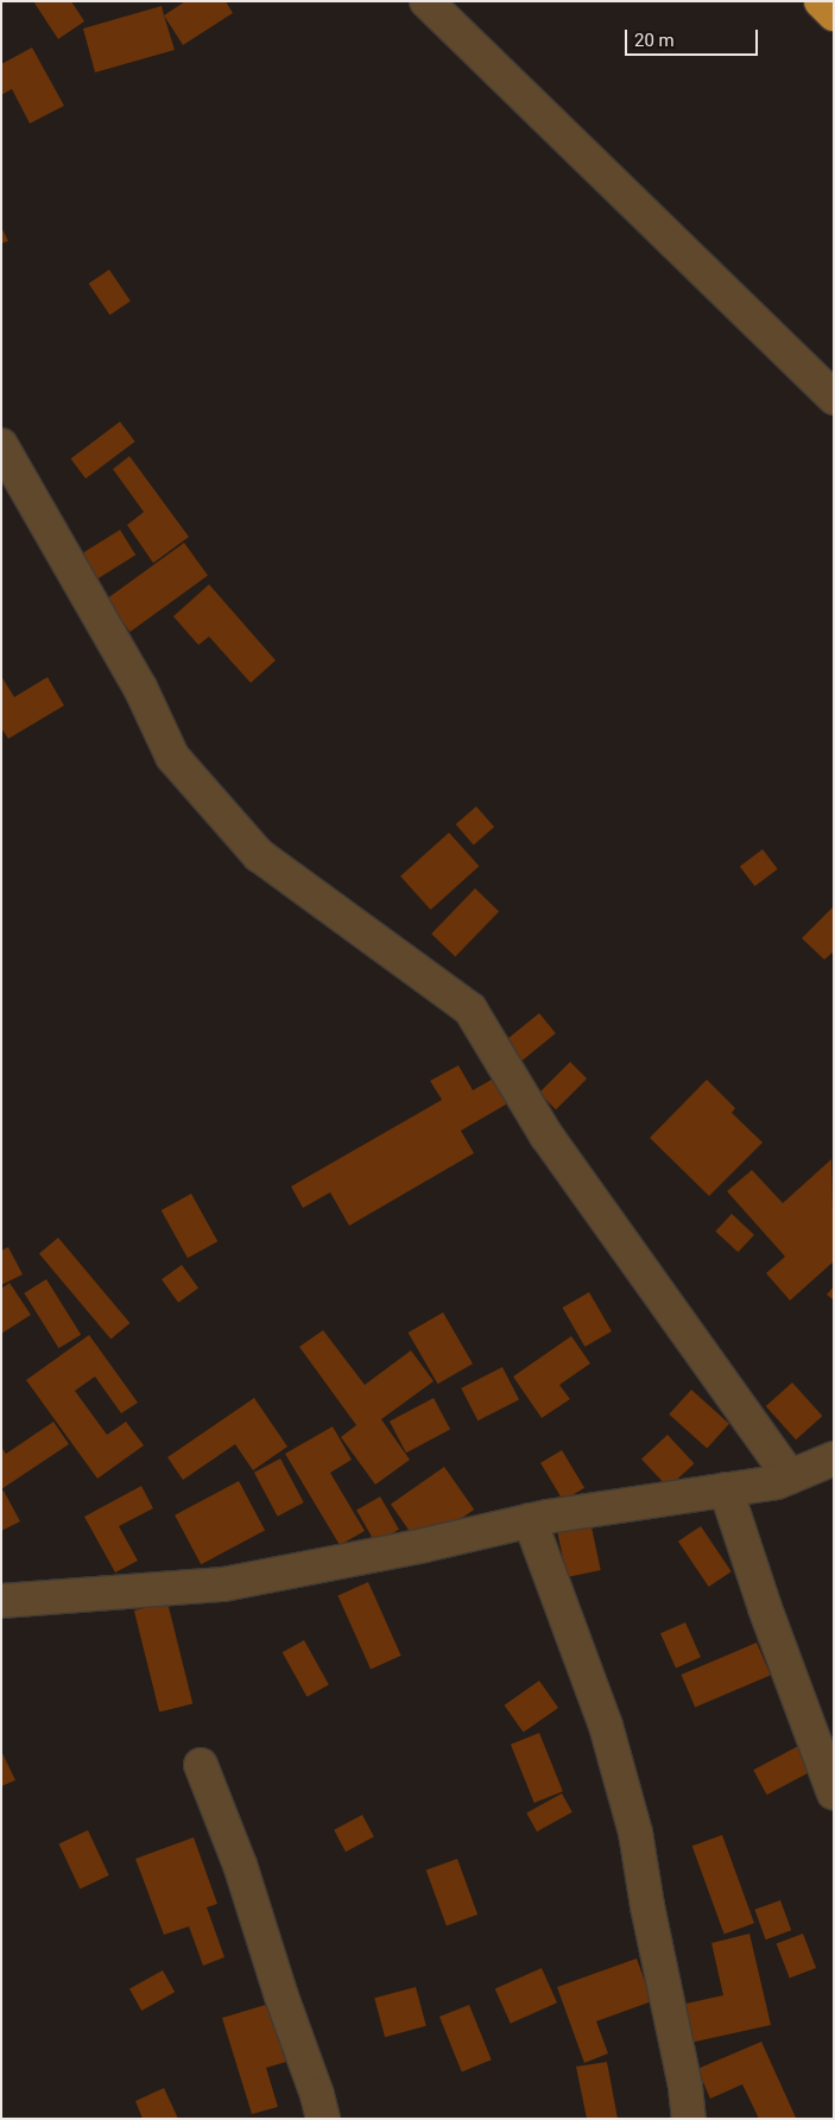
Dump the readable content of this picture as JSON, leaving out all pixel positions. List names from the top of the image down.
{
  "scale_bar": "20 m"
}
